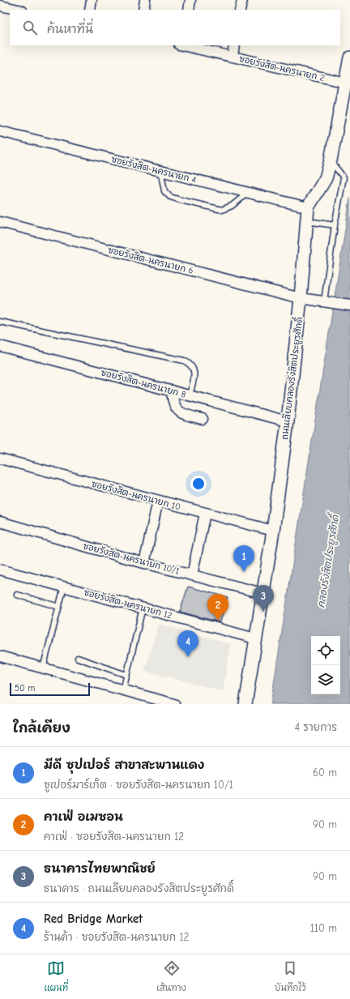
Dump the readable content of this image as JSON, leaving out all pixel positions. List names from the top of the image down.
{
  "streets": {
    "street": [
      "ซอยรังสิต-นครนายก 2",
      "ซอยรังสิต-นครนายก 4",
      "ซอยรังสิต-นครนายก 6",
      "ถนนเลียบคลองรังสิตประยูรศักดิ์",
      "ซอยรังสิต-นครนายก 8",
      "ซอยรังสิต-นครนายก 10",
      "ซอยรังสิต-นครนายก 10/1",
      "ซอยรังสิต-นครนายก 12"
    ]
  },
  "crossings": [
    ["ซอยรังสิต-นครนายก 2", "ถนนเลียบคลองรังสิตประยูรศักดิ์"],
    ["ซอยรังสิต-นครนายก 4", "ถนนเลียบคลองรังสิตประยูรศักดิ์"],
    ["ซอยรังสิต-นครนายก 6", "ถนนเลียบคลองรังสิตประยูรศักดิ์"],
    ["ถนนเลียบคลองรังสิตประยูรศักดิ์", "ซอยรังสิต-นครนายก 8"],
    ["ถนนเลียบคลองรังสิตประยูรศักดิ์", "ซอยรังสิต-นครนายก 10"],
    ["ถนนเลียบคลองรังสิตประยูรศักดิ์", "ซอยรังสิต-นครนายก 10/1"],
    ["ถนนเลียบคลองรังสิตประยูรศักดิ์", "ซอยรังสิต-นครนายก 12"]
  ],
  "water": ["คลองรังสิตประยูรศักดิ์"],
  "scale_bar": "50 m",
  "page": {
    "search": "ค้นหาที่นี่",
    "pins": [
      "1",
      "3",
      "2",
      "4"
    ],
    "scale": "50 m",
    "heading": ["ใกล้เคียง", "4 รายการ"],
    "list": [
      {
        "mark": "1",
        "name": "มีดี ซุปเปอร์ สาขาสะพานแดง",
        "note": "ซูเปอร์มาร์เก็ต · ซอยรังสิต-นครนายก 10/1",
        "value": "60 m"
      },
      {
        "mark": "2",
        "name": "คาเฟ่ อเมซอน",
        "note": "คาเฟ่ · ซอยรังสิต-นครนายก 12",
        "value": "90 m"
      },
      {
        "mark": "3",
        "name": "ธนาคารไทยพาณิชย์",
        "note": "ธนาคาร · ถนนเลียบคลองรังสิตประยูรศักดิ์",
        "value": "90 m"
      },
      {
        "mark": "4",
        "name": "Red Bridge Market",
        "note": "ร้านค้า · ซอยรังสิต-นครนายก 12",
        "value": "110 m"
      }
    ],
    "nav": ["แผนที่", "เส้นทาง", "บันทึกไว้"]
  }
}
